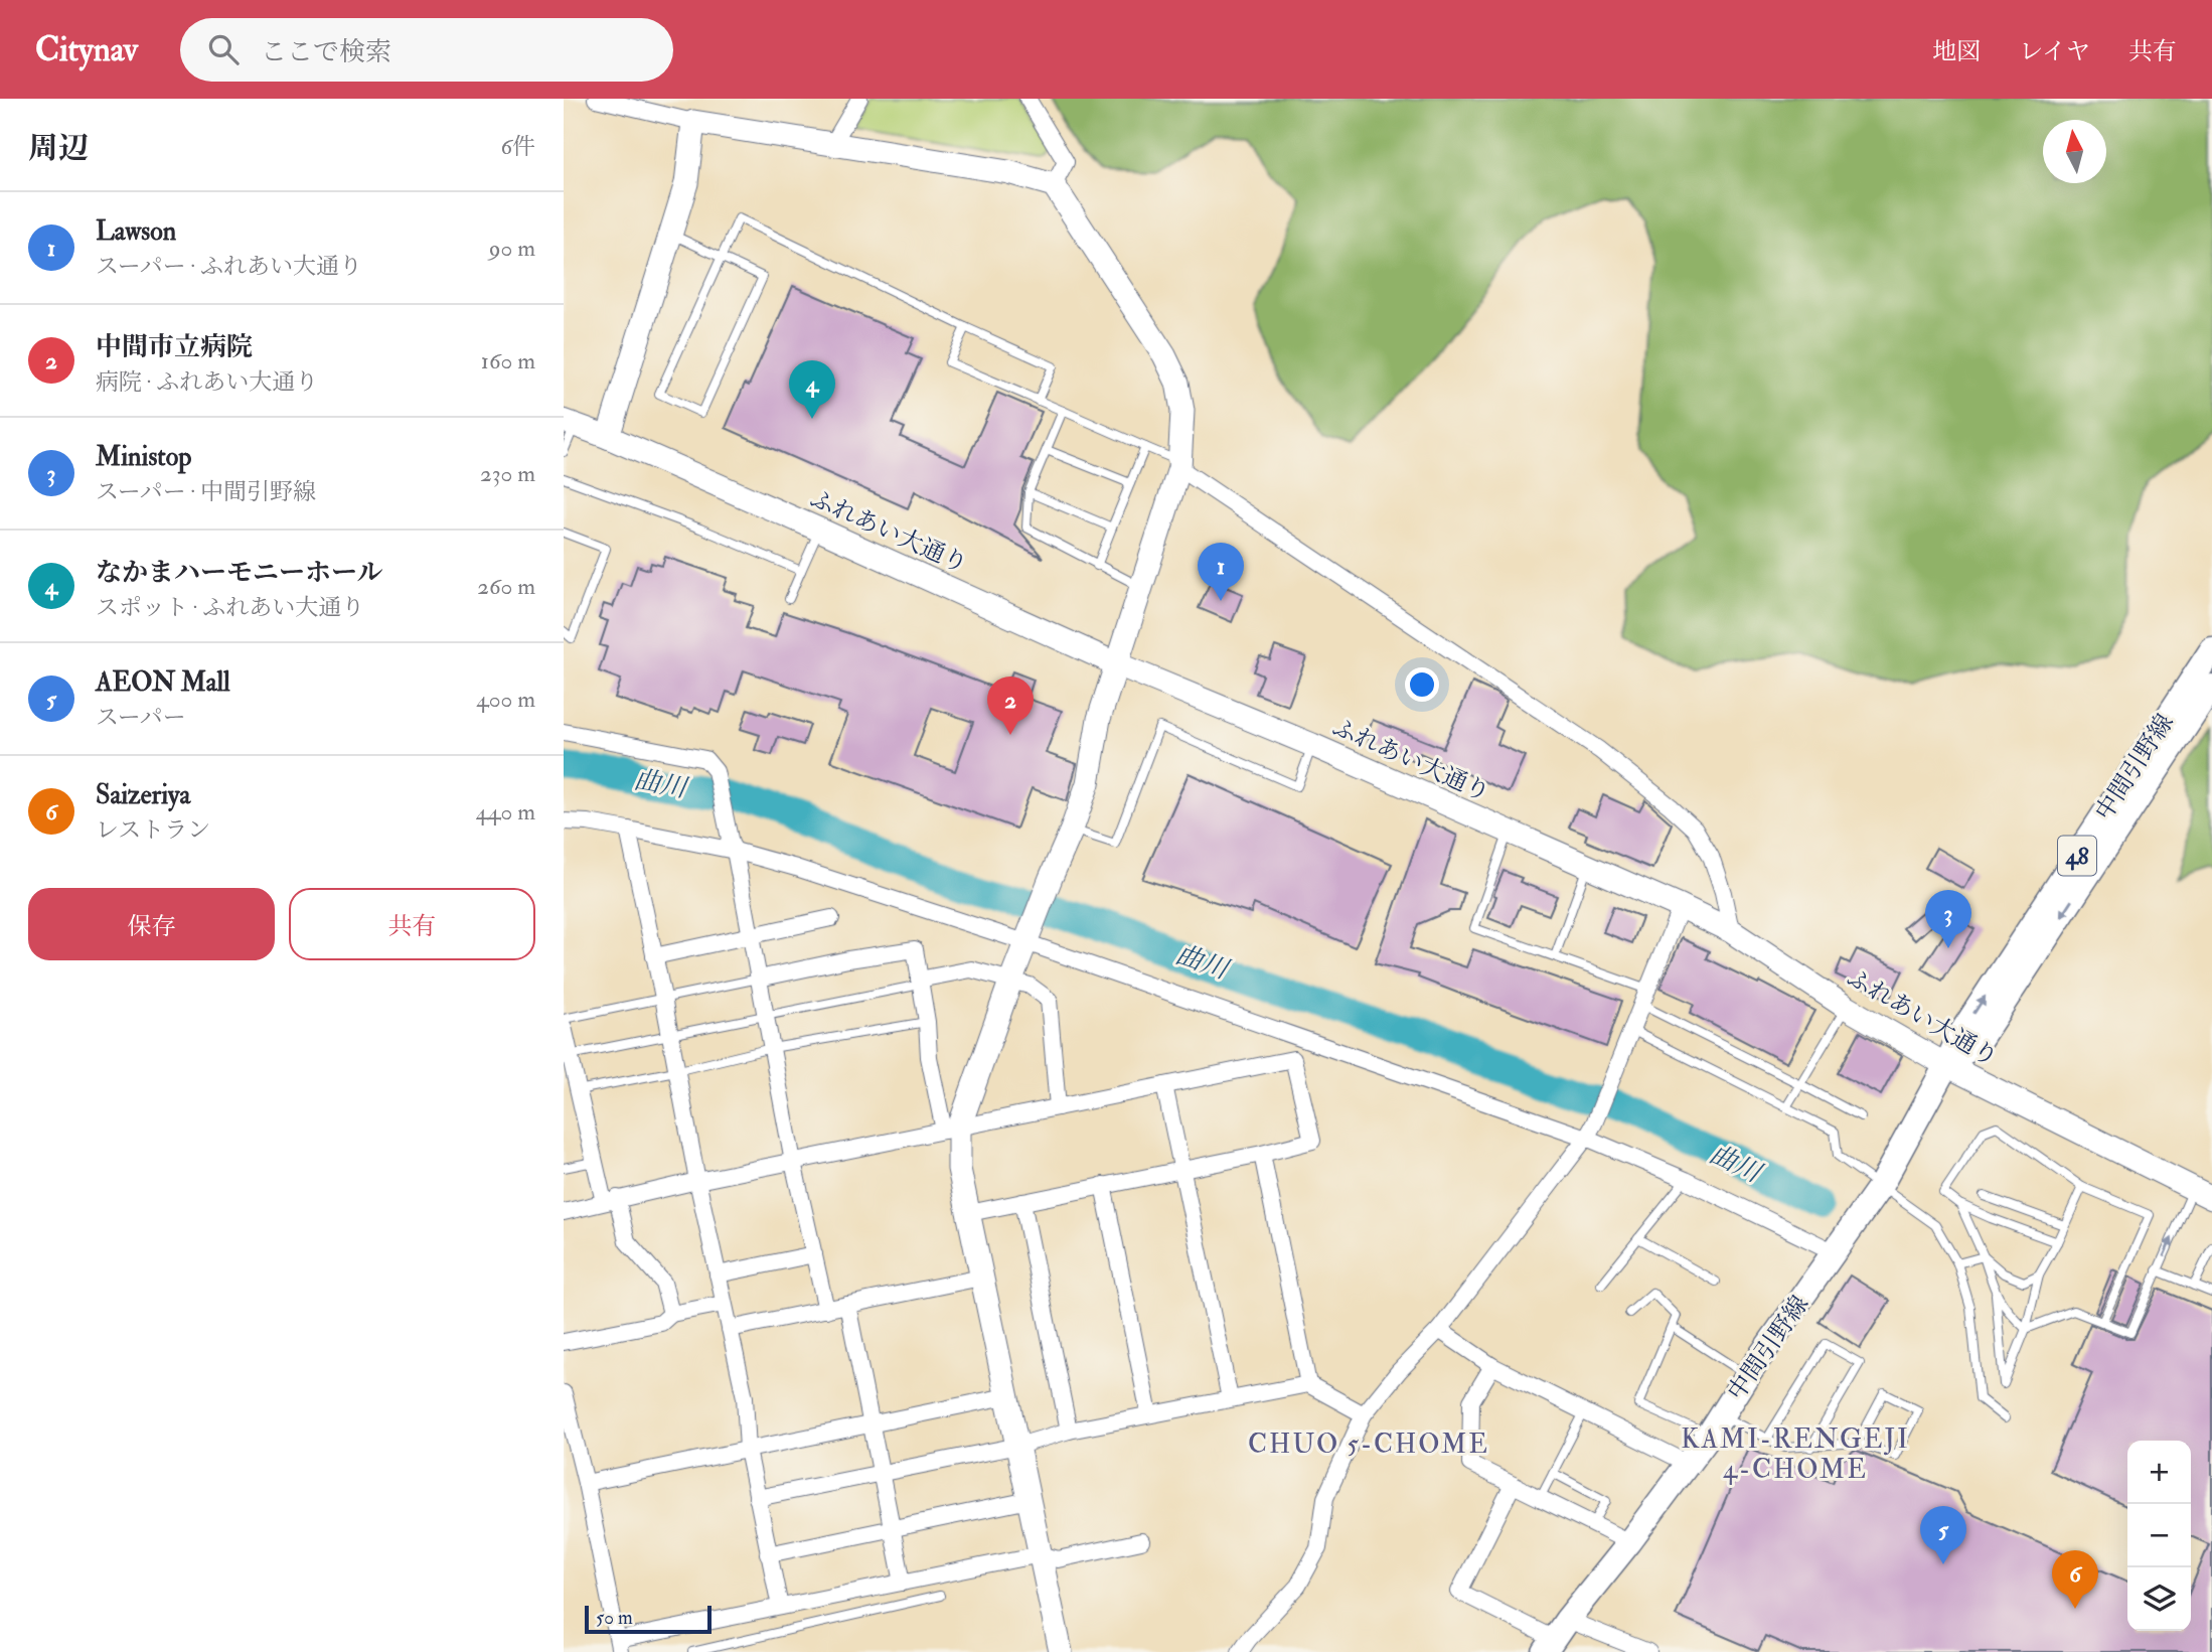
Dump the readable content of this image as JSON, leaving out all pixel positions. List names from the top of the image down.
{
  "streets": {
    "main road": ["中間引野線", "48"],
    "street": ["ふれあい大通り"]
  },
  "crossings": [
    ["ふれあい大通り", "中間引野線"]
  ],
  "districts": ["KAMI-RENGEJI 4-CHOME", "CHUO 5-CHOME"],
  "water": ["曲川"],
  "scale_bar": "50 m",
  "north": "top",
  "page": {
    "header": "Citynav",
    "search": "ここで検索",
    "nav": ["地図", "レイヤ", "共有"],
    "heading": ["周辺", "6件"],
    "list": [
      {
        "mark": "1",
        "name": "Lawson",
        "note": "スーパー · ふれあい大通り",
        "value": "90 m"
      },
      {
        "mark": "2",
        "name": "中間市立病院",
        "note": "病院 · ふれあい大通り",
        "value": "160 m"
      },
      {
        "mark": "3",
        "name": "Ministop",
        "note": "スーパー · 中間引野線",
        "value": "230 m"
      },
      {
        "mark": "4",
        "name": "なかまハーモニーホール",
        "note": "スポット · ふれあい大通り",
        "value": "260 m"
      },
      {
        "mark": "5",
        "name": "AEON Mall",
        "note": "スーパー",
        "value": "400 m"
      },
      {
        "mark": "6",
        "name": "Saizeriya",
        "note": "レストラン",
        "value": "440 m"
      }
    ],
    "pins": [
      "4",
      "1",
      "2",
      "3",
      "5",
      "6"
    ],
    "buttons": ["保存", "共有"],
    "map_buttons": ["+", "−"],
    "scale": "50 m"
  }
}
